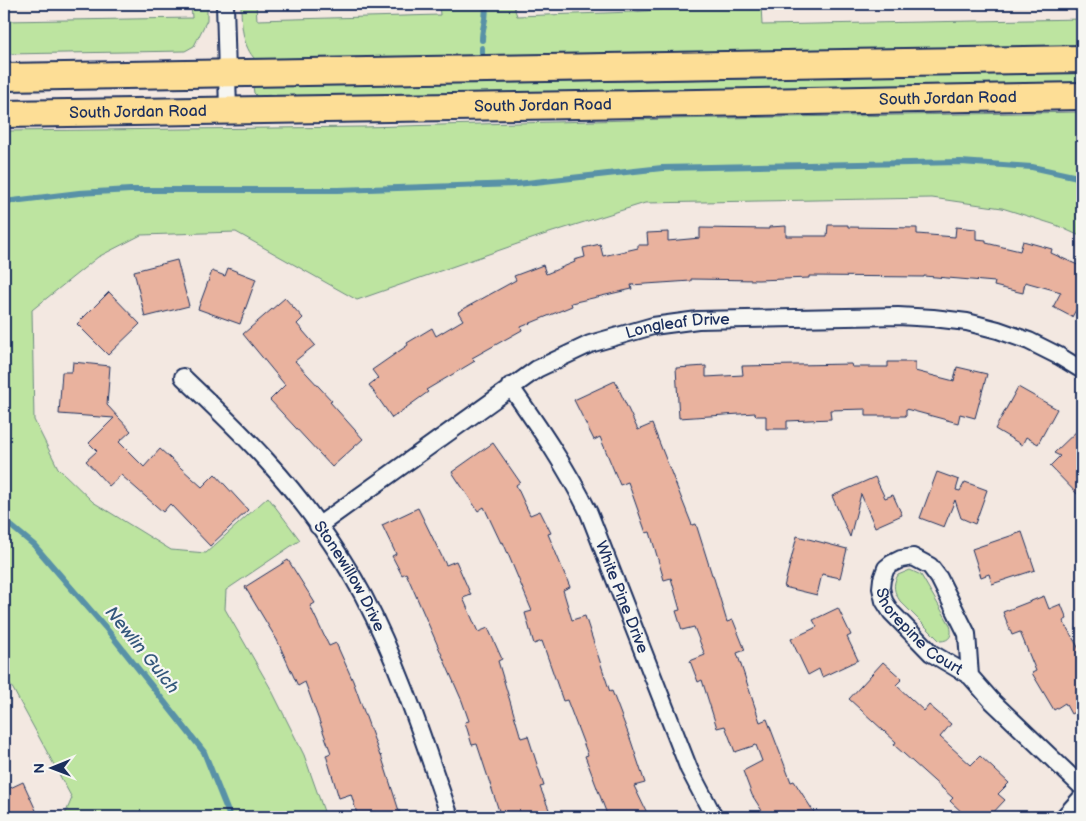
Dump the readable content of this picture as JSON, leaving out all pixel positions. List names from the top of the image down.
{
  "streets": {
    "main road": ["South Jordan Road"],
    "street": [
      "Longleaf Drive",
      "Stonewillow Drive",
      "White Pine Drive",
      "Shorepine Court"
    ]
  },
  "crossings": [
    ["Longleaf Drive", "Stonewillow Drive"],
    ["Longleaf Drive", "White Pine Drive"]
  ],
  "water": ["Newlin Gulch"],
  "north": "left"
}
